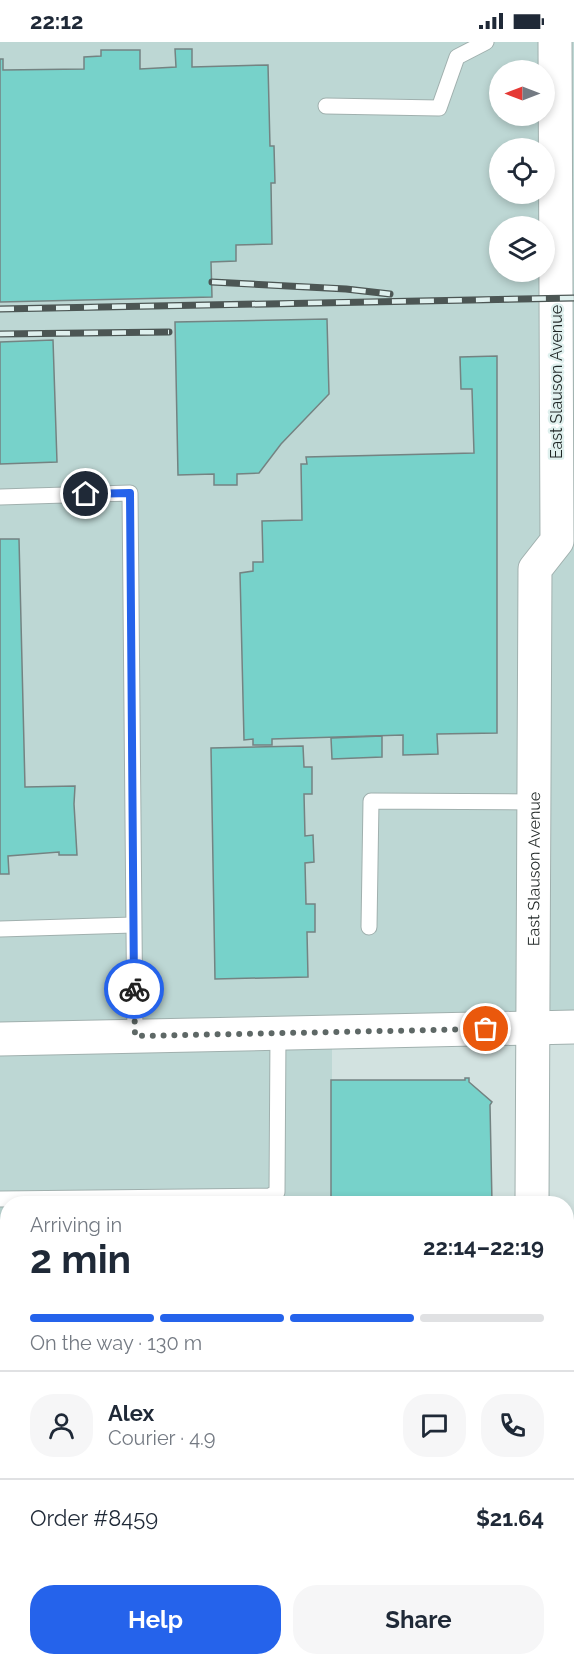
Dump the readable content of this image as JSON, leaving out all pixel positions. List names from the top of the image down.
{
  "streets": {
    "main road": ["East Slauson Avenue"]
  },
  "north": "left",
  "page": {
    "status": "22:12",
    "heading": ["2 min", "Arriving in", "22:14–22:19"],
    "panel": [
      "Alex",
      "Courier · 4.9",
      "Order #8459",
      "$21.64"
    ],
    "bar": "On the way · 130 m",
    "buttons": ["Help", "Share"]
  }
}
